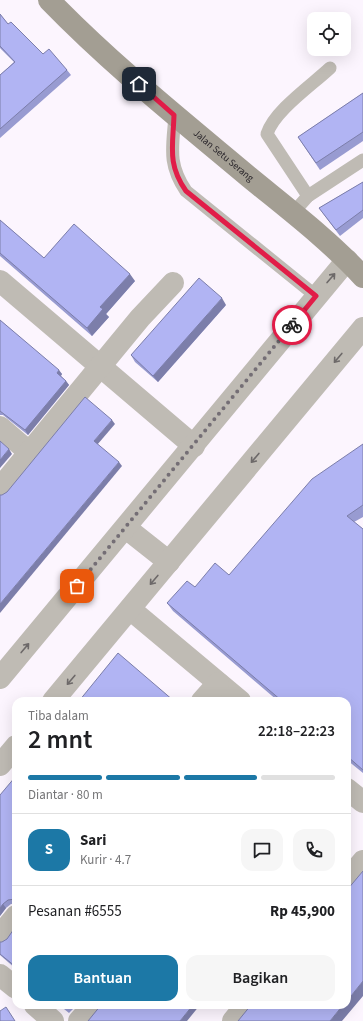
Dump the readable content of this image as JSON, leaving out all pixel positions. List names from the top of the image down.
{
  "streets": {
    "street": ["Jalan Setu Serang"]
  },
  "page": {
    "heading": ["2 mnt", "Tiba dalam", "22:18–22:23"],
    "panel": [
      "Sari",
      "Kurir · 4.7",
      "Pesanan #6555",
      "Rp 45,900"
    ],
    "bar": "Diantar · 80 m",
    "round": "S",
    "buttons": ["Bantuan", "Bagikan"]
  }
}
